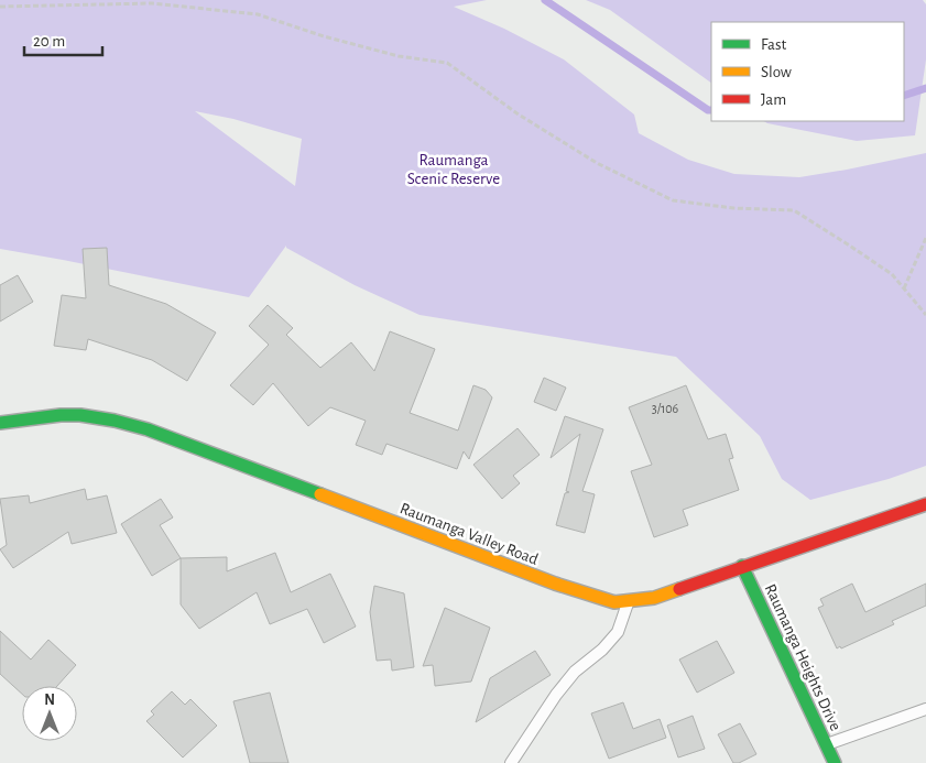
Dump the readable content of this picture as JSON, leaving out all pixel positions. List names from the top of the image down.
{
  "streets": {
    "street": ["Raumanga Valley Road", "Raumanga Heights Drive"]
  },
  "crossings": [
    ["Raumanga Valley Road", "Raumanga Heights Drive"]
  ],
  "parks": ["Raumanga Scenic Reserve"],
  "house_numbers": ["3/106"],
  "legend": ["Fast", "Slow", "Jam"],
  "scale_bar": "20 m",
  "north": "top"
}
